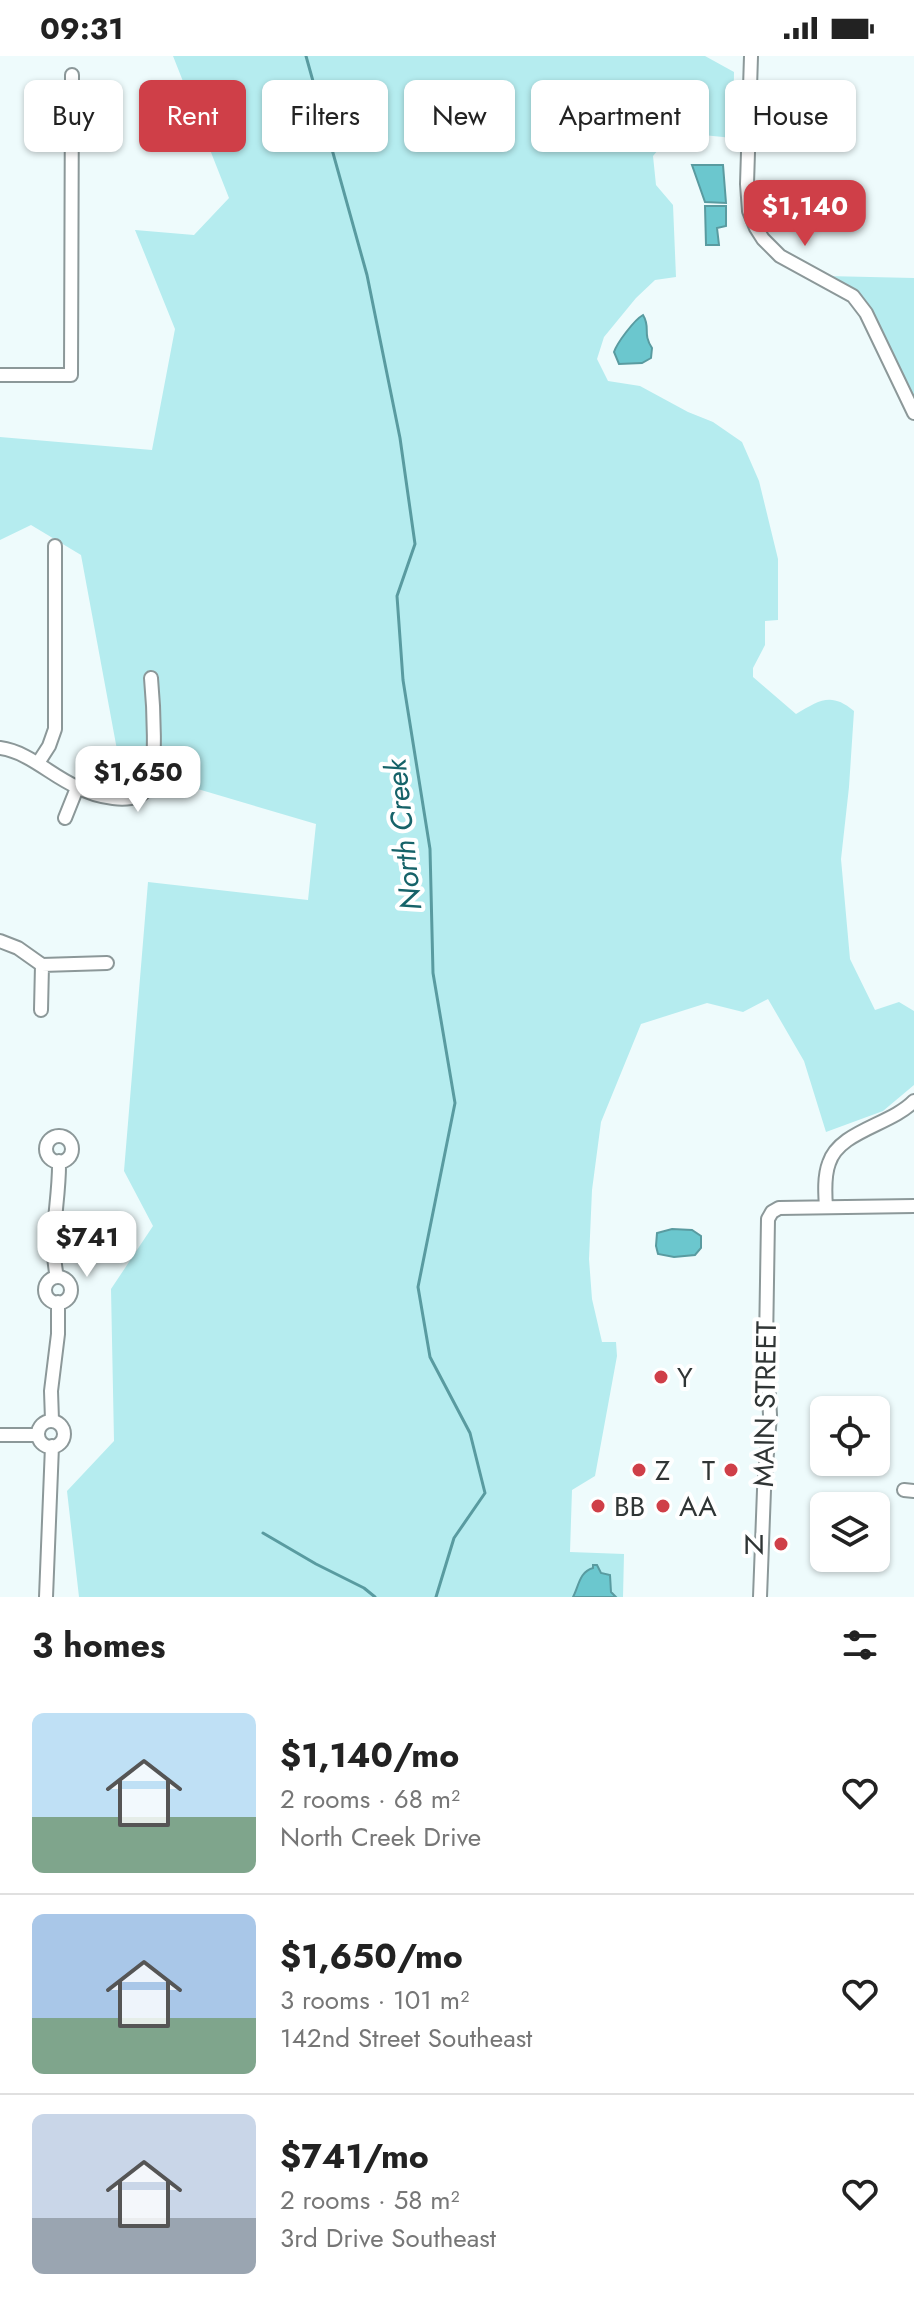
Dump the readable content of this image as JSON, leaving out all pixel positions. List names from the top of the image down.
{
  "streets": {
    "street": ["MAIN STREET"]
  },
  "water": ["North Creek"],
  "places": [
    "Y",
    "Z",
    "T",
    "BB",
    "AA",
    "N"
  ],
  "page": {
    "status": "09:31",
    "chip": [
      "Buy",
      "Rent",
      "Filters",
      "New",
      "Apartment",
      "House"
    ],
    "price": ["$1,140", "$1,650", "$741"],
    "heading": "3 homes",
    "list": [
      {
        "name": "$1,140/mo",
        "note": "2 rooms · 68 m² · North Creek Drive"
      },
      {
        "name": "$1,650/mo",
        "note": "3 rooms · 101 m² · 142nd Street Southeast"
      },
      {
        "name": "$741/mo",
        "note": "2 rooms · 58 m² · 3rd Drive Southeast"
      }
    ]
  }
}
